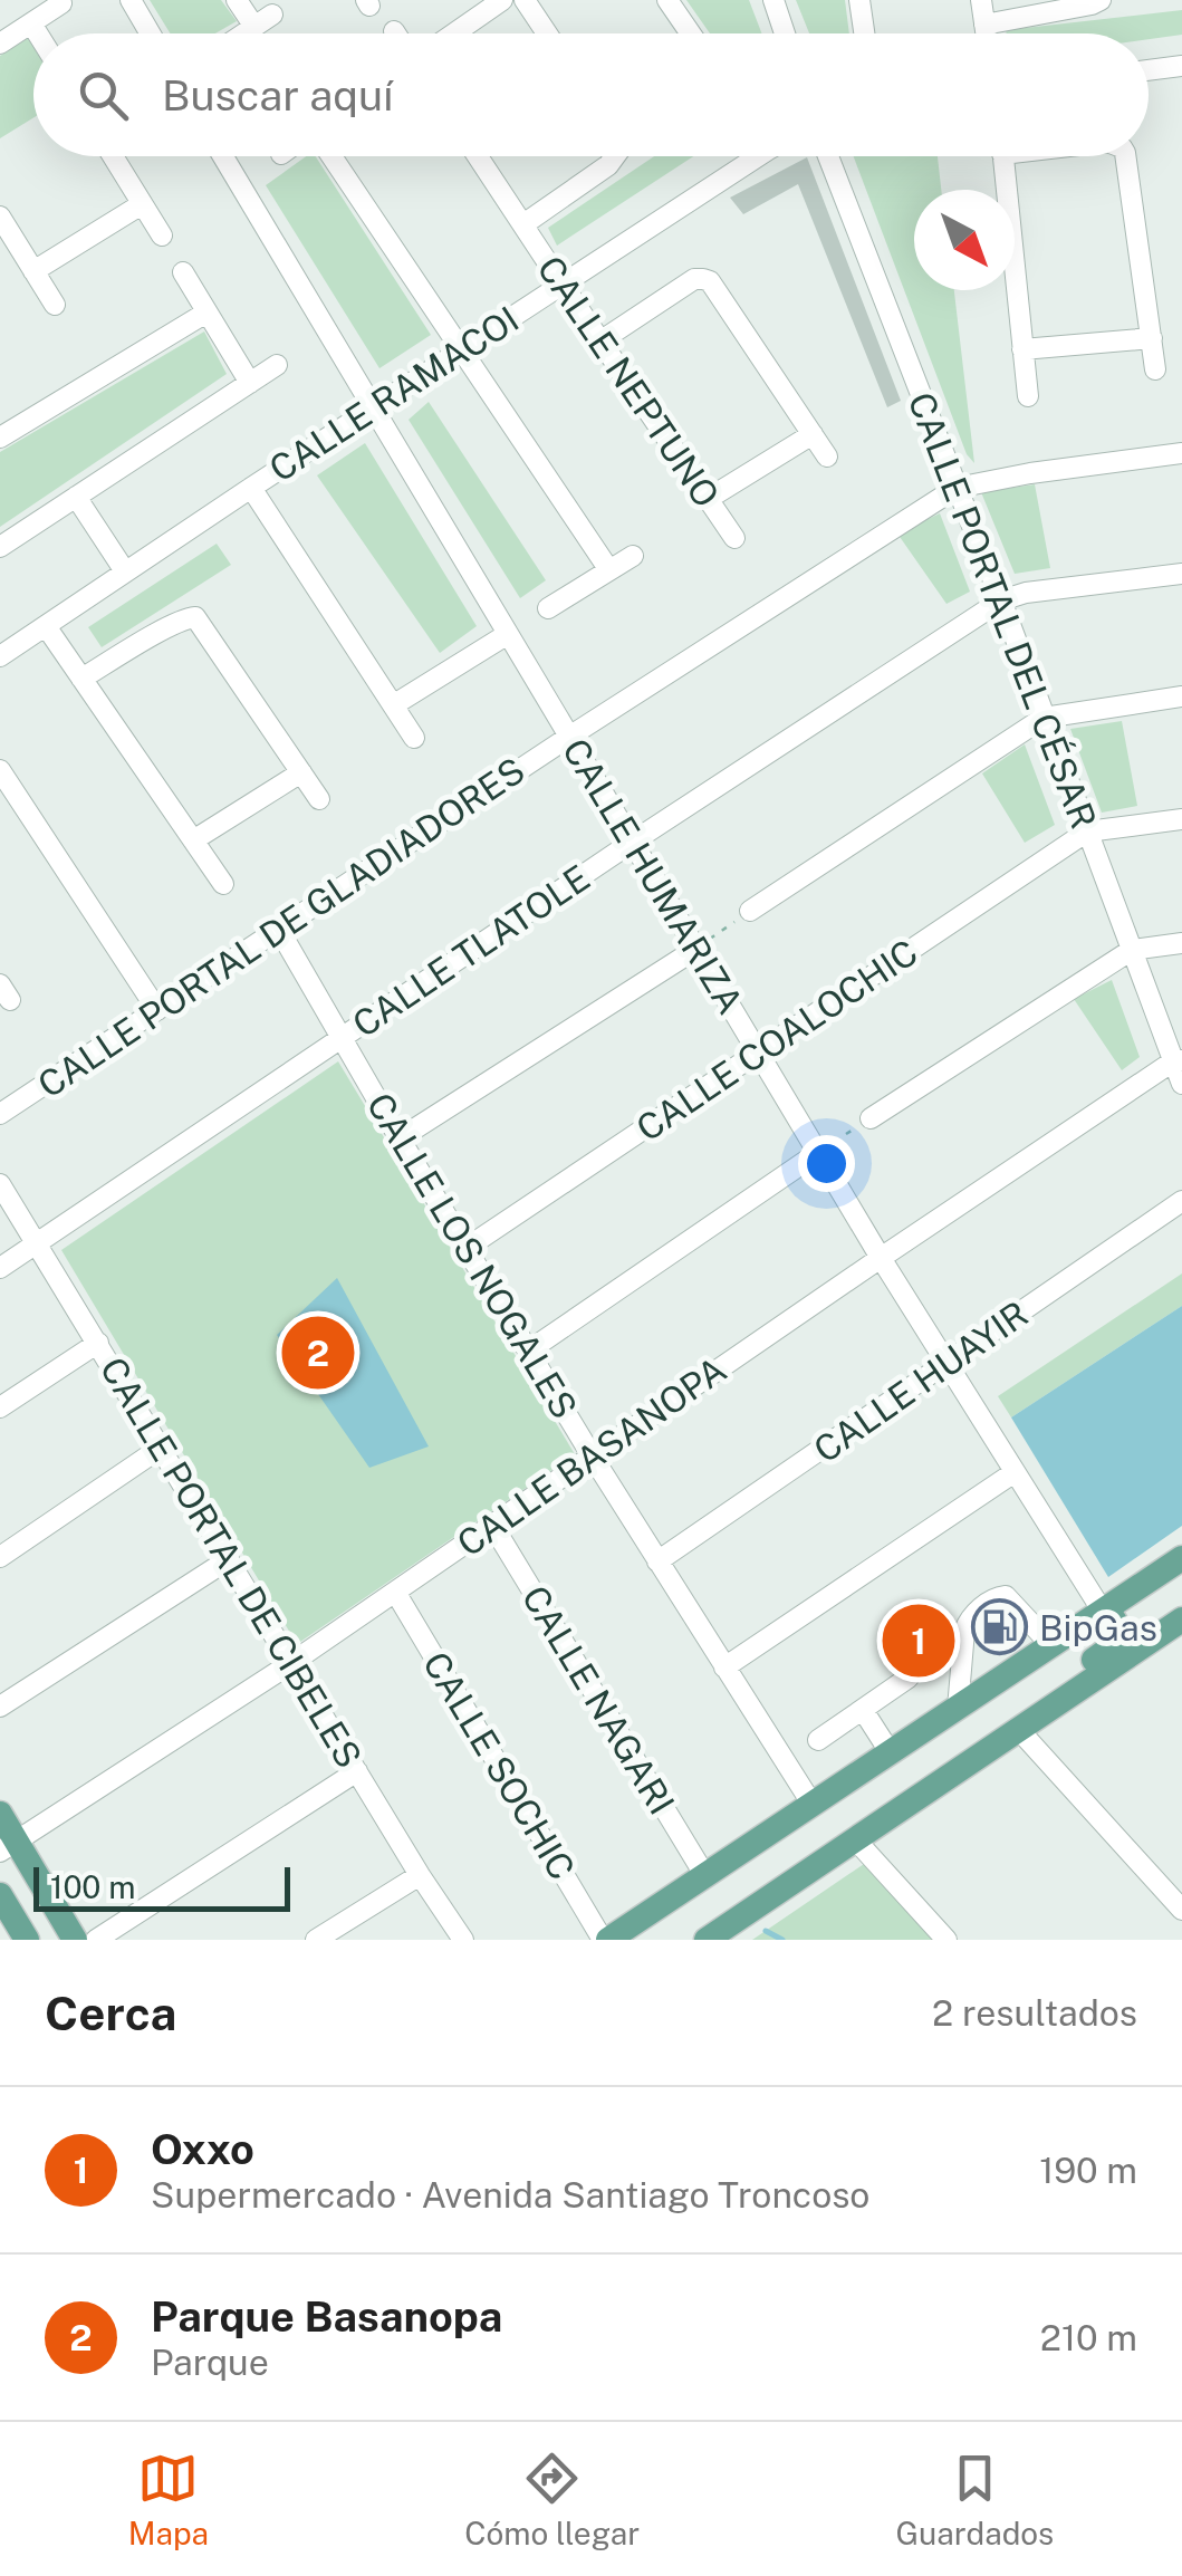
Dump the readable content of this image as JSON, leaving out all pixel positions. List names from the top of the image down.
{
  "streets": {
    "street": [
      "CALLE NEPTUNO",
      "CALLE RAMACOI",
      "CALLE PORTAL DEL CÉSAR",
      "CALLE HUMARIZA",
      "CALLE PORTAL DE GLADIADORES",
      "CALLE TLATOLE",
      "CALLE COALOCHIC",
      "CALLE LOS NOGALES",
      "CALLE HUAYIR",
      "CALLE BASANOPA",
      "CALLE PORTAL DE CIBELES",
      "CALLE NAGARI",
      "CALLE SOCHIC"
    ]
  },
  "crossings": [
    ["CALLE NEPTUNO", "CALLE RAMACOI"],
    ["CALLE RAMACOI", "CALLE HUMARIZA"],
    ["CALLE PORTAL DEL CÉSAR", "CALLE PORTAL DE GLADIADORES"],
    ["CALLE PORTAL DEL CÉSAR", "CALLE TLATOLE"],
    ["CALLE PORTAL DEL CÉSAR", "CALLE COALOCHIC"],
    ["CALLE PORTAL DEL CÉSAR", "CALLE BASANOPA"],
    ["CALLE HUMARIZA", "CALLE PORTAL DE GLADIADORES"],
    ["CALLE HUMARIZA", "CALLE TLATOLE"],
    ["CALLE HUMARIZA", "CALLE COALOCHIC"],
    ["CALLE HUMARIZA", "CALLE HUAYIR"],
    ["CALLE HUMARIZA", "CALLE BASANOPA"],
    ["CALLE PORTAL DE GLADIADORES", "CALLE LOS NOGALES"],
    ["CALLE TLATOLE", "CALLE LOS NOGALES"],
    ["CALLE TLATOLE", "CALLE PORTAL DE CIBELES"],
    ["CALLE COALOCHIC", "CALLE LOS NOGALES"],
    ["CALLE LOS NOGALES", "CALLE HUAYIR"],
    ["CALLE LOS NOGALES", "CALLE BASANOPA"],
    ["CALLE BASANOPA", "CALLE PORTAL DE CIBELES"],
    ["CALLE BASANOPA", "CALLE NAGARI"],
    ["CALLE BASANOPA", "CALLE SOCHIC"]
  ],
  "places": {
    "fuel station": ["BipGas"]
  },
  "scale_bar": "100 m",
  "north": "bottom right",
  "page": {
    "search": "Buscar aquí",
    "pins": ["2", "1"],
    "scale": "100 m",
    "heading": ["Cerca", "2 resultados"],
    "list": [
      {
        "mark": "1",
        "name": "Oxxo",
        "note": "Supermercado · Avenida Santiago Troncoso",
        "value": "190 m"
      },
      {
        "mark": "2",
        "name": "Parque Basanopa",
        "note": "Parque",
        "value": "210 m"
      }
    ],
    "nav": ["Mapa", "Cómo llegar", "Guardados"]
  }
}
